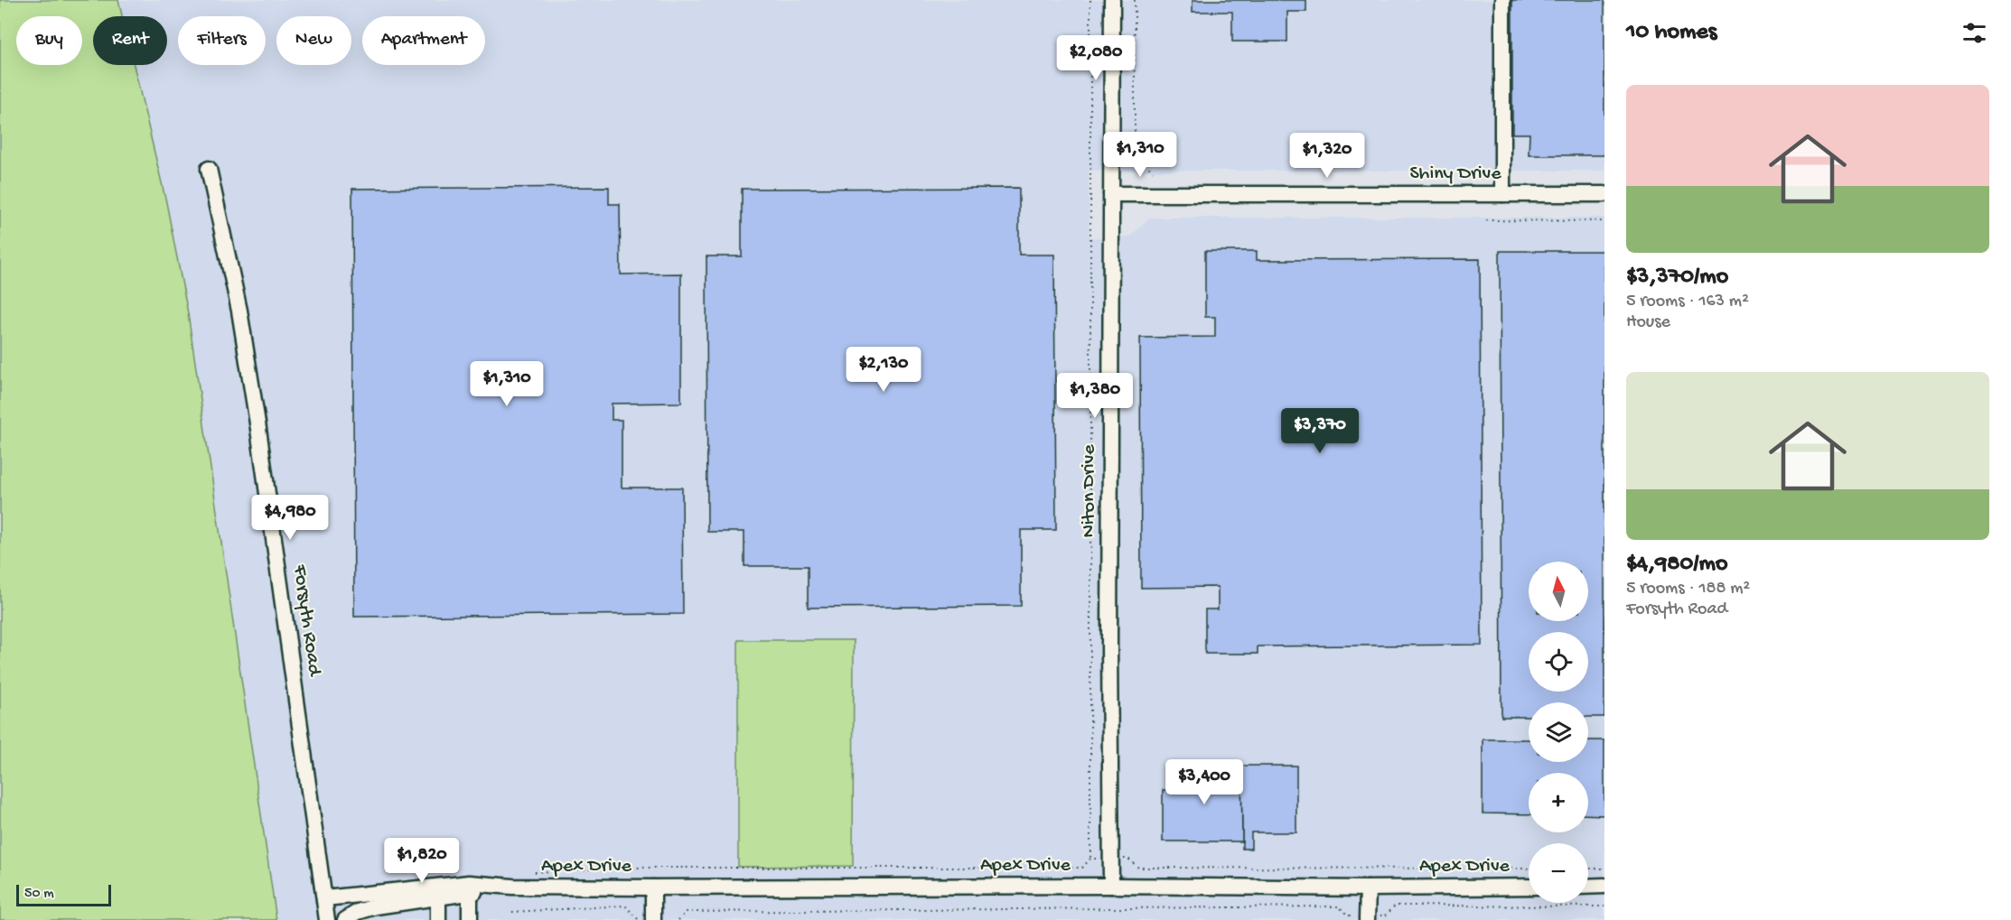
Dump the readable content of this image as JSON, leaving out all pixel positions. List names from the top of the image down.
{
  "streets": {
    "street": [
      "Shiny Drive",
      "Niton Drive",
      "Forsyth Road",
      "Apex Drive"
    ]
  },
  "crossings": [
    ["Shiny Drive", "Niton Drive"],
    ["Niton Drive", "Apex Drive"],
    ["Forsyth Road", "Apex Drive"]
  ],
  "scale_bar": "50 m",
  "north": "top",
  "page": {
    "heading": "10 homes",
    "chip": [
      "Buy",
      "Rent",
      "Filters",
      "New",
      "Apartment"
    ],
    "price": [
      "$2,080",
      "$1,310",
      "$1,320",
      "$2,130",
      "$1,310",
      "$1,380",
      "$3,370",
      "$4,980",
      "$3,400",
      "$1,820"
    ],
    "list": [
      {
        "name": "$3,370/mo",
        "note": "5 rooms · 163 m² · House"
      },
      {
        "name": "$4,980/mo",
        "note": "5 rooms · 188 m² · Forsyth Road"
      }
    ],
    "map_buttons": ["+", "−"],
    "scale": "50 m"
  }
}
